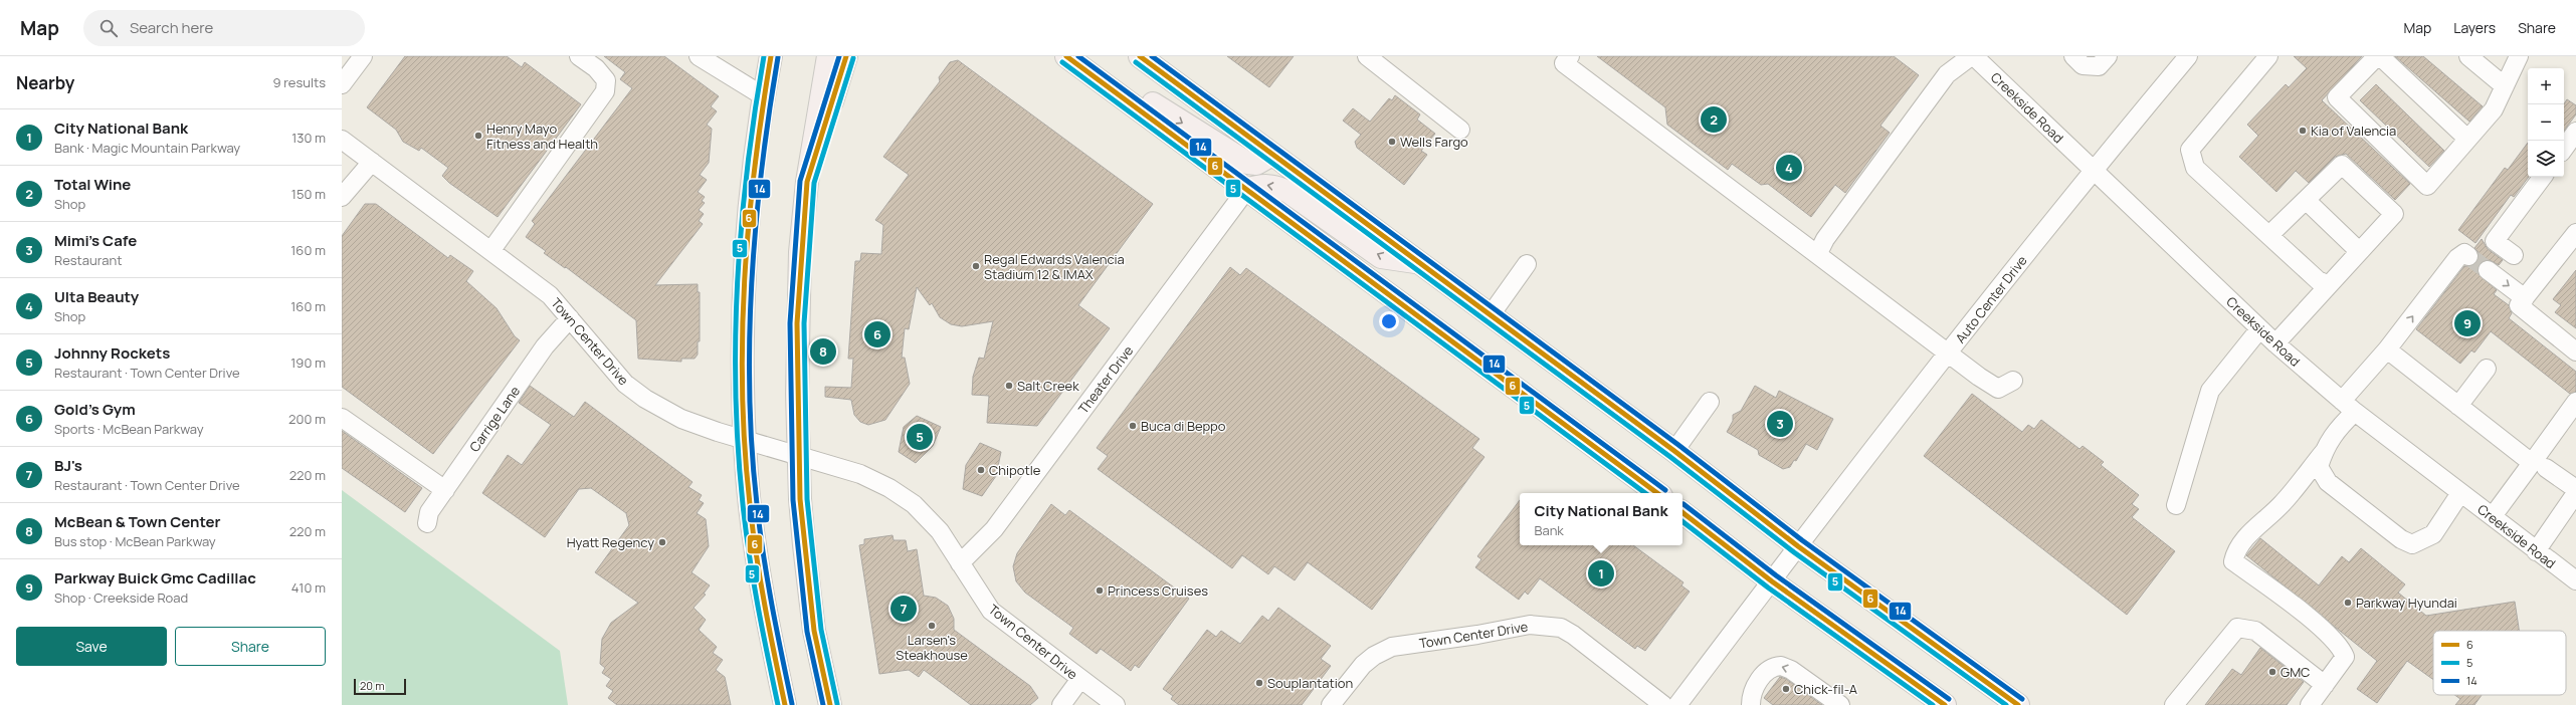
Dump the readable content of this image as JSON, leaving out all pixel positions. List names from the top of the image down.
{
  "streets": {
    "street": [
      "Creekside Road",
      "Auto Center Drive",
      "Town Center Drive",
      "Theater Drive",
      "Carrige Lane"
    ]
  },
  "crossings": [
    ["Creekside Road", "Auto Center Drive"],
    ["Town Center Drive", "Theater Drive"],
    ["Town Center Drive", "Carrige Lane"]
  ],
  "places": [
    "Kia of Valencia",
    "Henry Mayo Fitness and Health",
    "Wells Fargo",
    "Regal Edwards Valencia Stadium 12 & IMAX",
    "Salt Creek",
    "Buca di Beppo",
    "Chipotle",
    "Hyatt Regency",
    "Princess Cruises",
    "Parkway Hyundai",
    "Larsen's Steakhouse",
    "GMC",
    "Souplantation",
    "Chick-fil-A"
  ],
  "lines": ["transit line 6", "transit line 5", "transit line 14"],
  "legend": ["6", "5", "14"],
  "scale_bar": "20 m",
  "page": {
    "header": "Map",
    "search": "Search here",
    "nav": ["Map", "Layers", "Share"],
    "heading": ["Nearby", "9 results"],
    "map_buttons": ["+", "−"],
    "pins": [
      "2",
      "4",
      "9",
      "6",
      "8",
      "3",
      "5",
      "1",
      "7"
    ],
    "list": [
      {
        "mark": "1",
        "name": "City National Bank",
        "note": "Bank · Magic Mountain Parkway",
        "value": "130 m"
      },
      {
        "mark": "2",
        "name": "Total Wine",
        "note": "Shop",
        "value": "150 m"
      },
      {
        "mark": "3",
        "name": "Mimi's Cafe",
        "note": "Restaurant",
        "value": "160 m"
      },
      {
        "mark": "4",
        "name": "Ulta Beauty",
        "note": "Shop",
        "value": "160 m"
      },
      {
        "mark": "5",
        "name": "Johnny Rockets",
        "note": "Restaurant · Town Center Drive",
        "value": "190 m"
      },
      {
        "mark": "6",
        "name": "Gold's Gym",
        "note": "Sports · McBean Parkway",
        "value": "200 m"
      },
      {
        "mark": "7",
        "name": "BJ's",
        "note": "Restaurant · Town Center Drive",
        "value": "220 m"
      },
      {
        "mark": "8",
        "name": "McBean & Town Center",
        "note": "Bus stop · McBean Parkway",
        "value": "220 m"
      },
      {
        "mark": "9",
        "name": "Parkway Buick Gmc Cadillac",
        "note": "Shop · Creekside Road",
        "value": "410 m"
      }
    ],
    "popup": ["City National Bank", "Bank"],
    "buttons": ["Save", "Share"],
    "scale": "20 m"
  }
}
